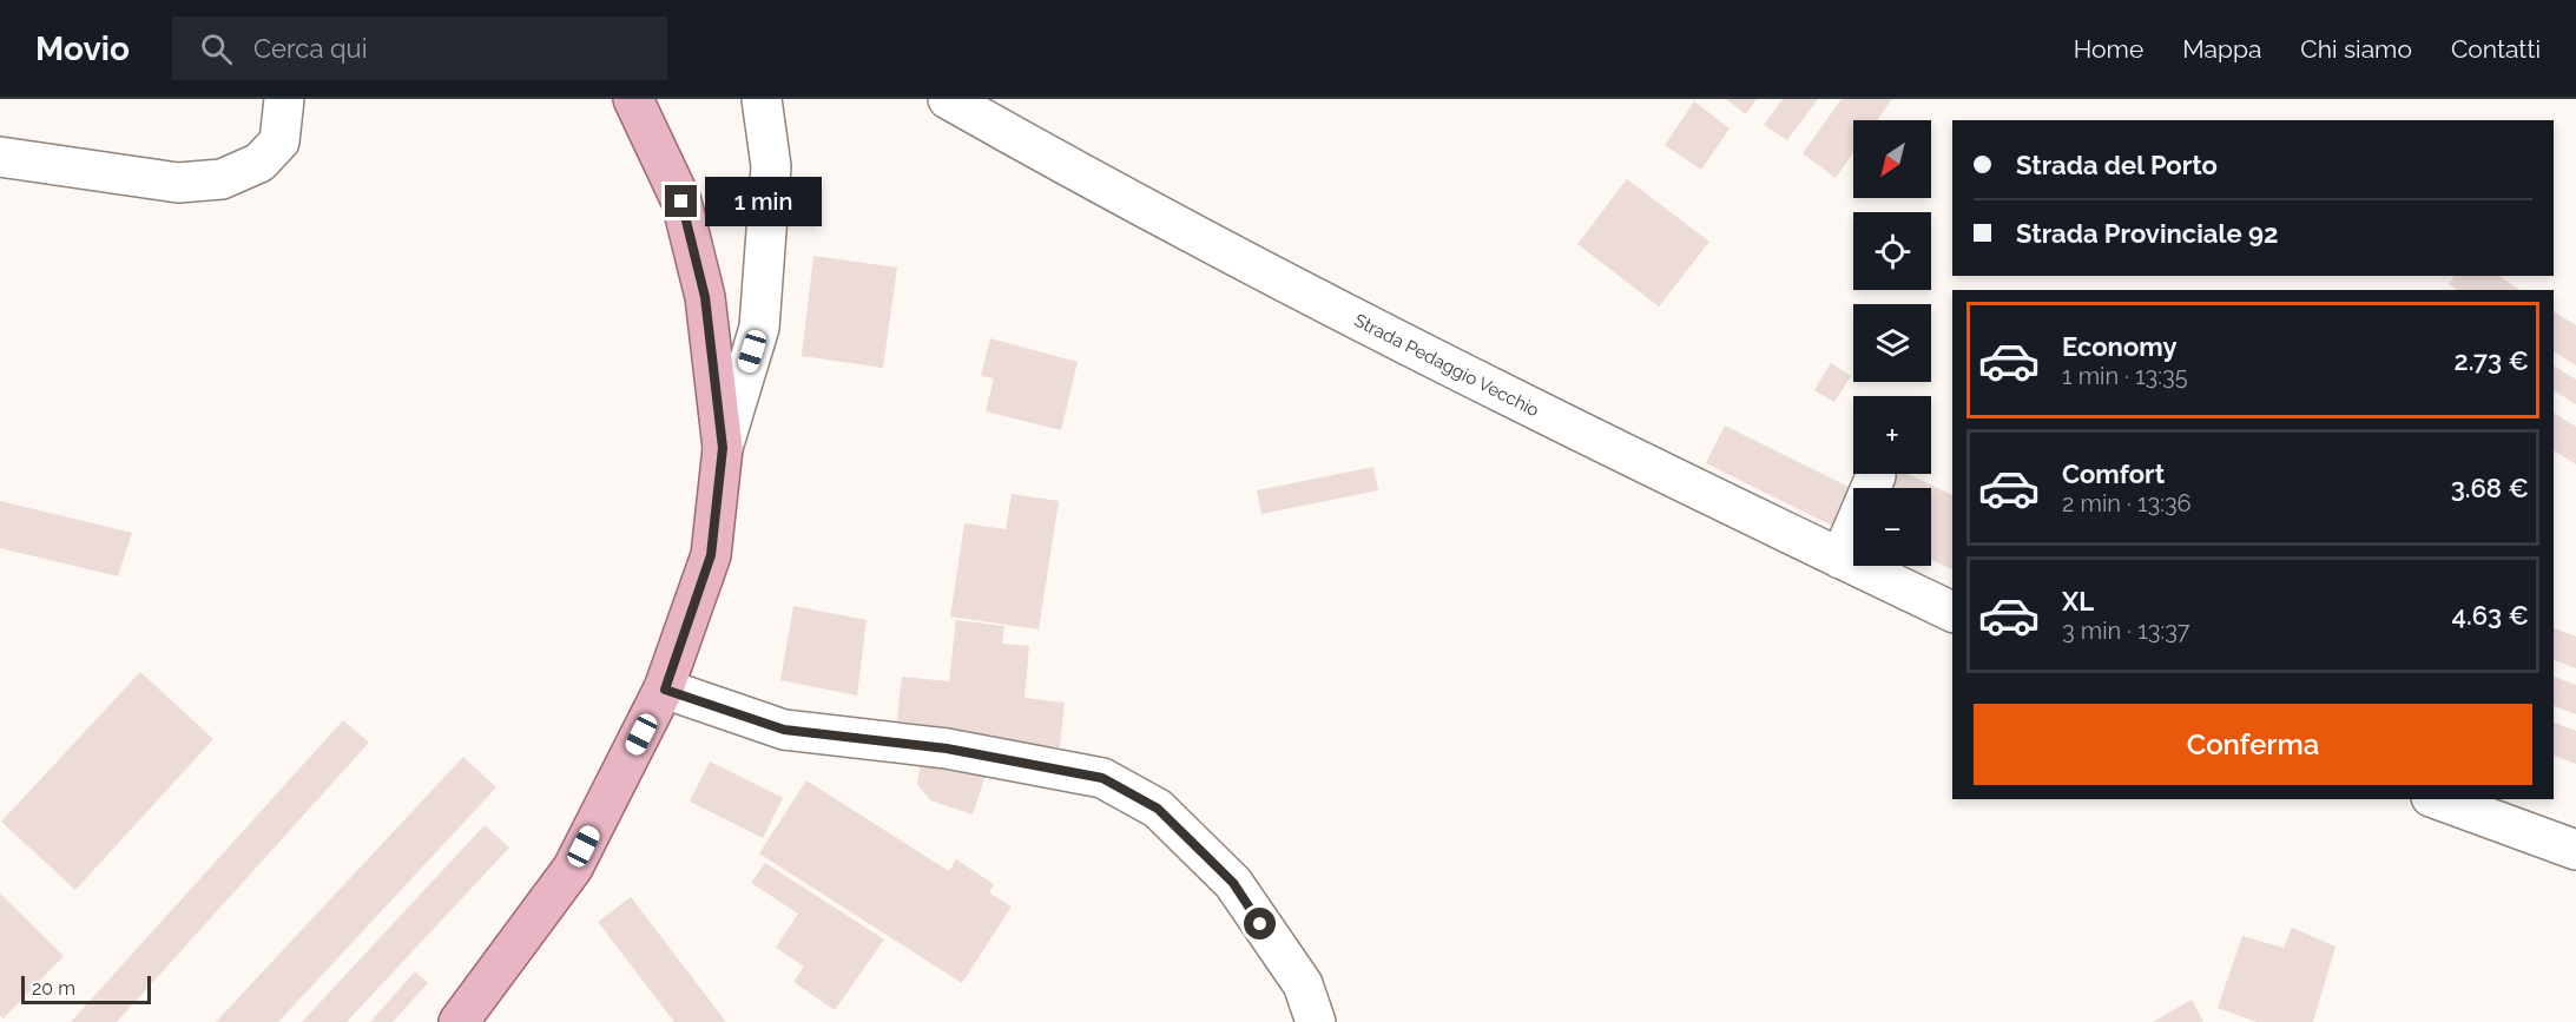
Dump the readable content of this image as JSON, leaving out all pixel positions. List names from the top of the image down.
{
  "streets": {
    "street": ["Strada Pedaggio Vecchio"]
  },
  "scale_bar": "20 m",
  "north": "bottom left",
  "page": {
    "header": "Movio",
    "search": "Cerca qui",
    "nav": [
      "Home",
      "Mappa",
      "Chi siamo",
      "Contatti"
    ],
    "map_buttons": ["+", "−"],
    "banner": ["Strada del Porto", "Strada Provinciale 92"],
    "bubble": "1 min",
    "list": [
      {
        "name": "Economy",
        "note": "1 min · 13:35",
        "value": "2.73 €"
      },
      {
        "name": "Comfort",
        "note": "2 min · 13:36",
        "value": "3.68 €"
      },
      {
        "name": "XL",
        "note": "3 min · 13:37",
        "value": "4.63 €"
      }
    ],
    "buttons": "Conferma",
    "scale": "20 m"
  }
}
